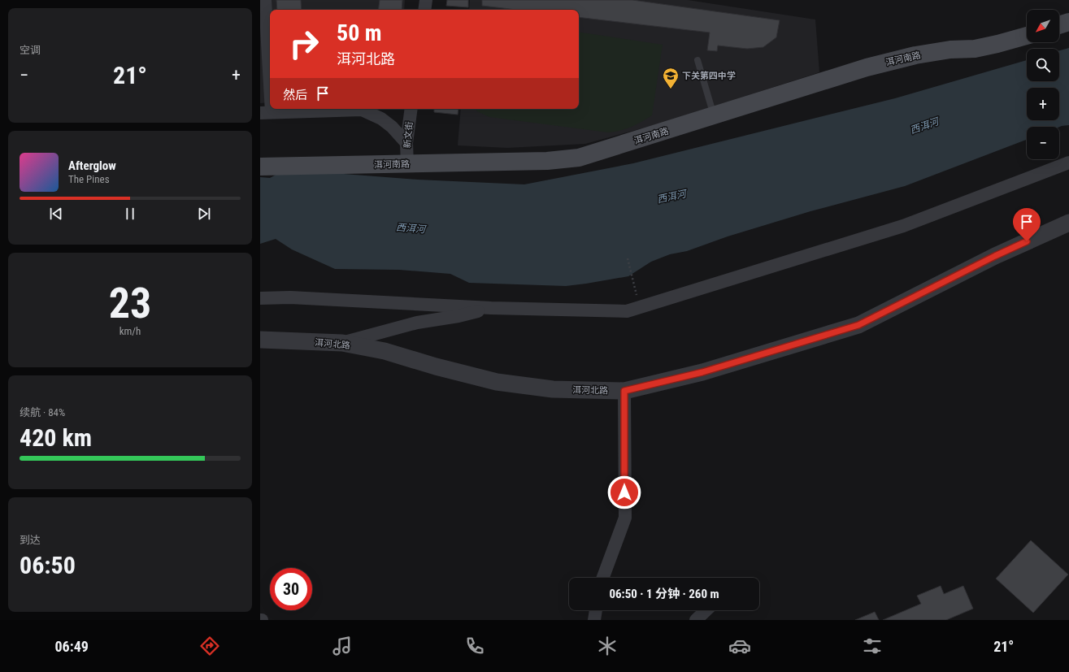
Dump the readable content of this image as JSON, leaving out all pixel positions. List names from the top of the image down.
{
  "streets": {
    "main road": ["洱河南路"],
    "street": ["新文街", "洱河北路"]
  },
  "crossings": [
    ["洱河南路", "新文街"]
  ],
  "water": ["西洱河"],
  "places": {
    "school or university": ["下关第四中学"]
  },
  "north": "bottom left",
  "page": {
    "tile": [
      "空调",
      ["23", "km/h"],
      ["续航 · 84%", "420 km"],
      ["到达", "06:50"]
    ],
    "map_buttons": ["+", "−"],
    "turn": ["50 m", "洱河北路"],
    "heat": ["−", "21°", "+"],
    "then": "然后",
    "song": ["Afterglow", "The Pines"],
    "limit": "30",
    "trip": "06:50 · 1 分钟 · 260 m",
    "tabs": ["06:49", "21°"]
  }
}
